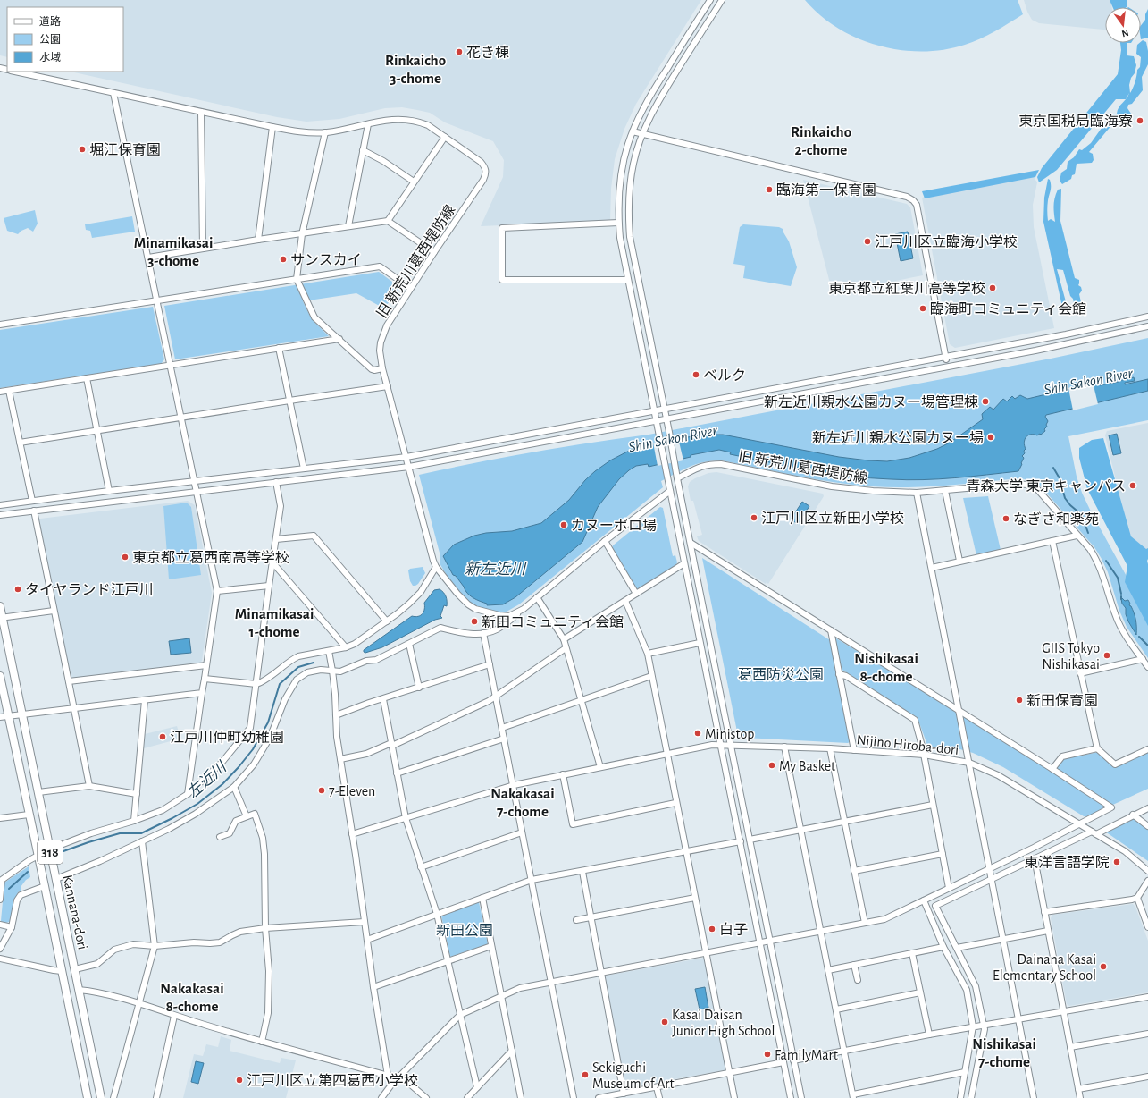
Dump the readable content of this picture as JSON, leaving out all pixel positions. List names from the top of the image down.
{
  "streets": {
    "main road": ["318", "Kannana-dori"],
    "street": ["旧 新荒川葛西堤防線", "Nijino Hiroba-dori"]
  },
  "districts": [
    "Rinkaicho 3-chome",
    "Rinkaicho 2-chome",
    "Minamikasai 3-chome",
    "Minamikasai 1-chome",
    "Nishikasai 8-chome",
    "Nakakasai 7-chome",
    "Nakakasai 8-chome",
    "Nishikasai 7-chome"
  ],
  "water": ["Shin Sakon River", "新左近川", "左近川"],
  "parks": ["葛西防災公園", "新田公園"],
  "places": [
    "花き棟",
    "東京国税局臨海寮",
    "堀江保育園",
    "臨海第一保育園",
    "江戸川区立臨海小学校",
    "サンスカイ",
    "東京都立紅葉川高等学校",
    "臨海町コミュニティ会館",
    "ベルク",
    "新左近川親水公園カヌー場管理棟",
    "新左近川親水公園カヌー場",
    "青森大学 東京キャンパス",
    "江戸川区立新田小学校",
    "なぎさ和楽苑",
    "カヌーポロ場",
    "東京都立葛西南高等学校",
    "タイヤランド江戸川",
    "新田コミュニティ会館",
    "GIIS Tokyo Nishikasai",
    "新田保育園",
    "Ministop",
    "江戸川仲町幼稚園",
    "My Basket",
    "7-Eleven",
    "東洋言語学院",
    "白子",
    "Dainana Kasai Elementary School",
    "Kasai Daisan Junior High School",
    "FamilyMart",
    "Sekiguchi Museum of Art",
    "江戸川区立第四葛西小学校"
  ],
  "legend": ["道路", "公園", "水域"],
  "north": "bottom"
}
